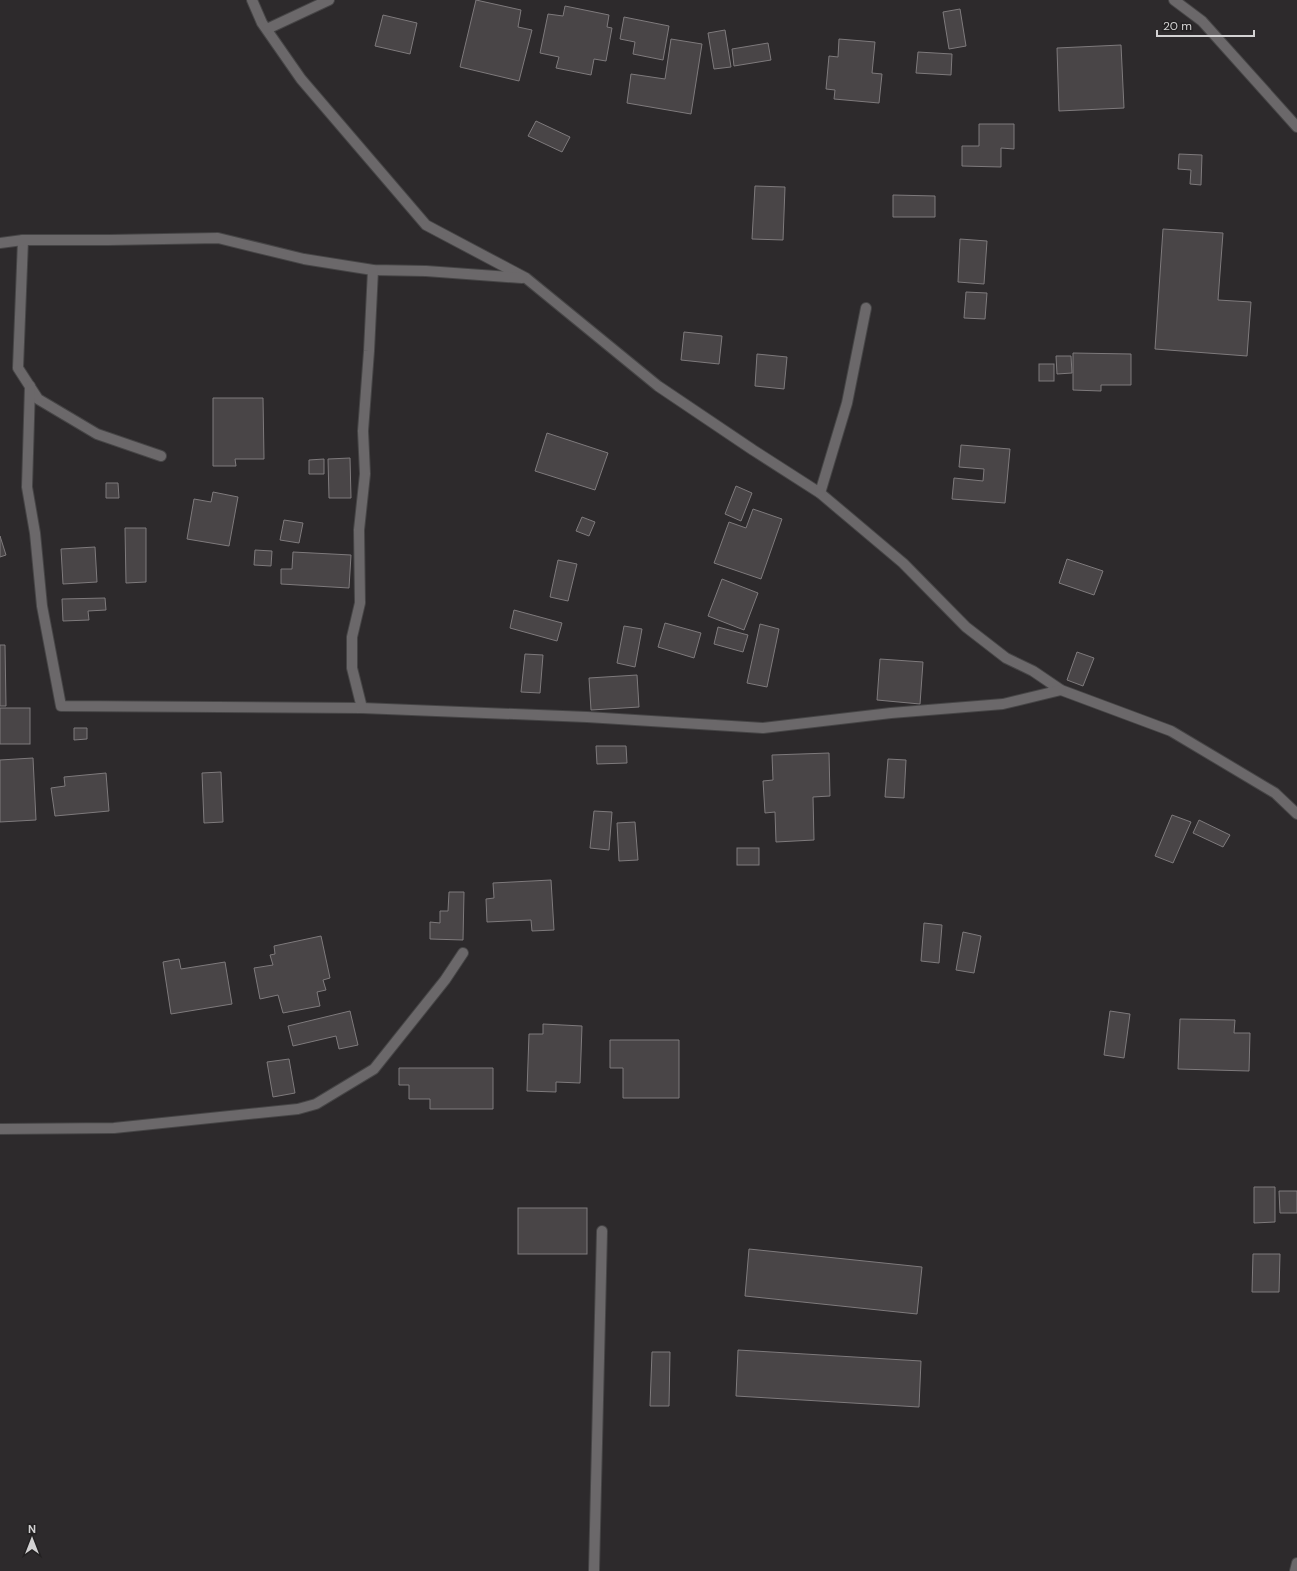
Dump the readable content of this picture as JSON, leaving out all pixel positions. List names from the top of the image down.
{
  "scale_bar": "20 m",
  "north": "top"
}
